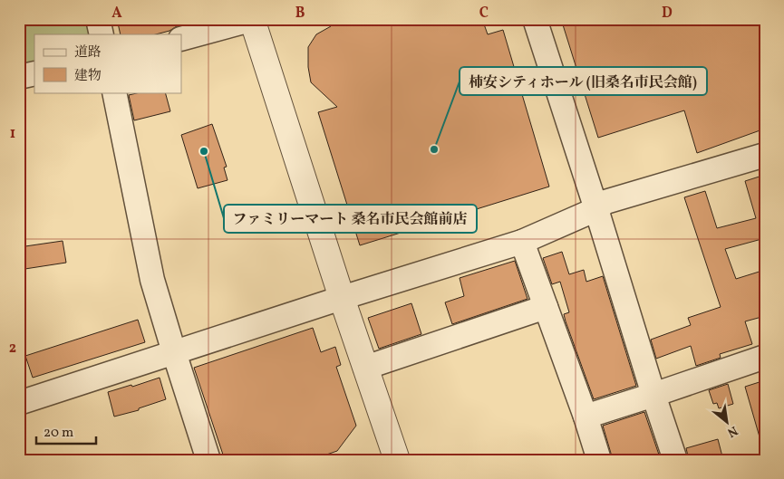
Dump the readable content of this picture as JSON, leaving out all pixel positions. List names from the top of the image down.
{
  "places": ["柿安シティホール (旧桑名市民会館)", "ファミリーマート 桑名市民会館前店"],
  "legend": ["道路", "建物"],
  "scale_bar": "20 m",
  "north": "bottom right",
  "grid": {
    "columns": [
      "A",
      "B",
      "C",
      "D"
    ],
    "rows": ["1", "2"]
  }
}
